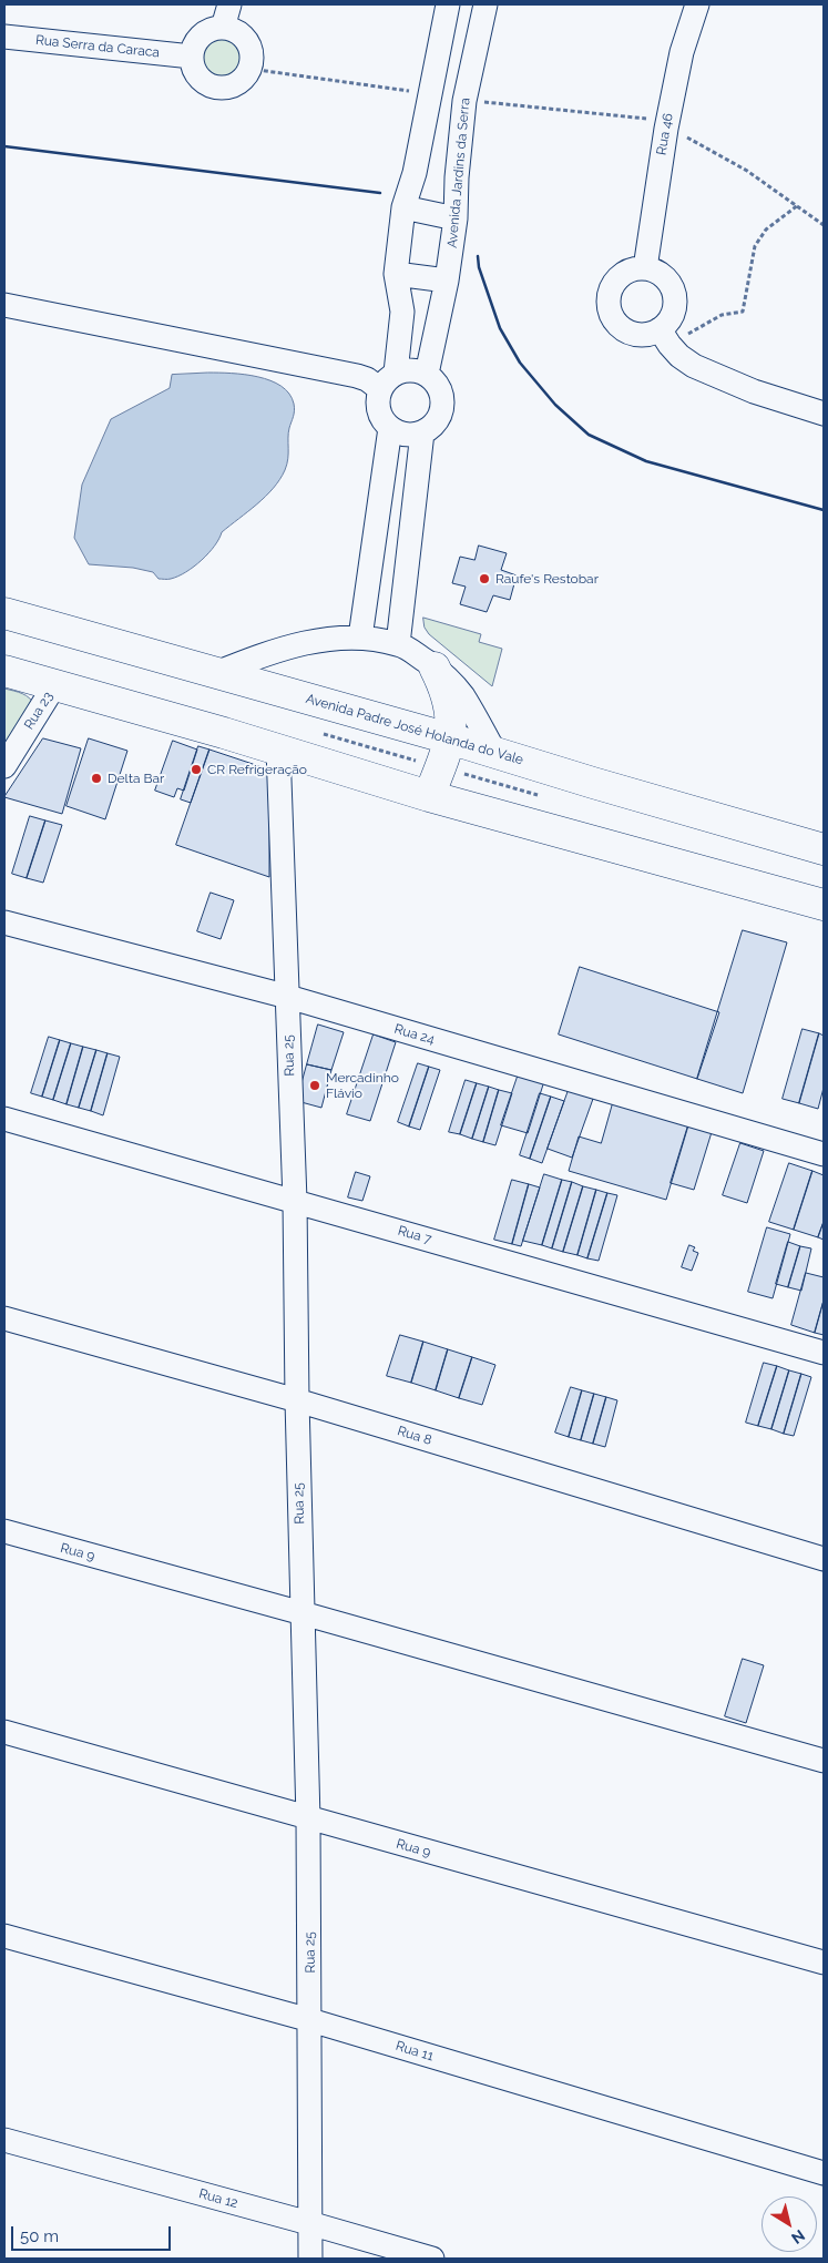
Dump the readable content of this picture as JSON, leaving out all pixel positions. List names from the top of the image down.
{
  "streets": {
    "main road": ["Avenida Padre José Holanda do Vale"],
    "street": [
      "Rua Serra da Caraca",
      "Rua 46",
      "Avenida Jardins da Serra",
      "Rua 23",
      "Rua 24",
      "Rua 25",
      "Rua 7",
      "Rua 8",
      "Rua 9",
      "Rua 11",
      "Rua 12"
    ]
  },
  "crossings": [
    ["Rua 24", "Rua 25"],
    ["Rua 25", "Rua 7"],
    ["Rua 25", "Rua 8"],
    ["Rua 25", "Rua 9"],
    ["Rua 25", "Rua 11"],
    ["Rua 25", "Rua 12"]
  ],
  "places": [
    "Raufe's Restobar",
    "CR Refrigeração",
    "Delta Bar",
    "Mercadinho Flávio"
  ],
  "scale_bar": "50 m",
  "north": "bottom right"
}
